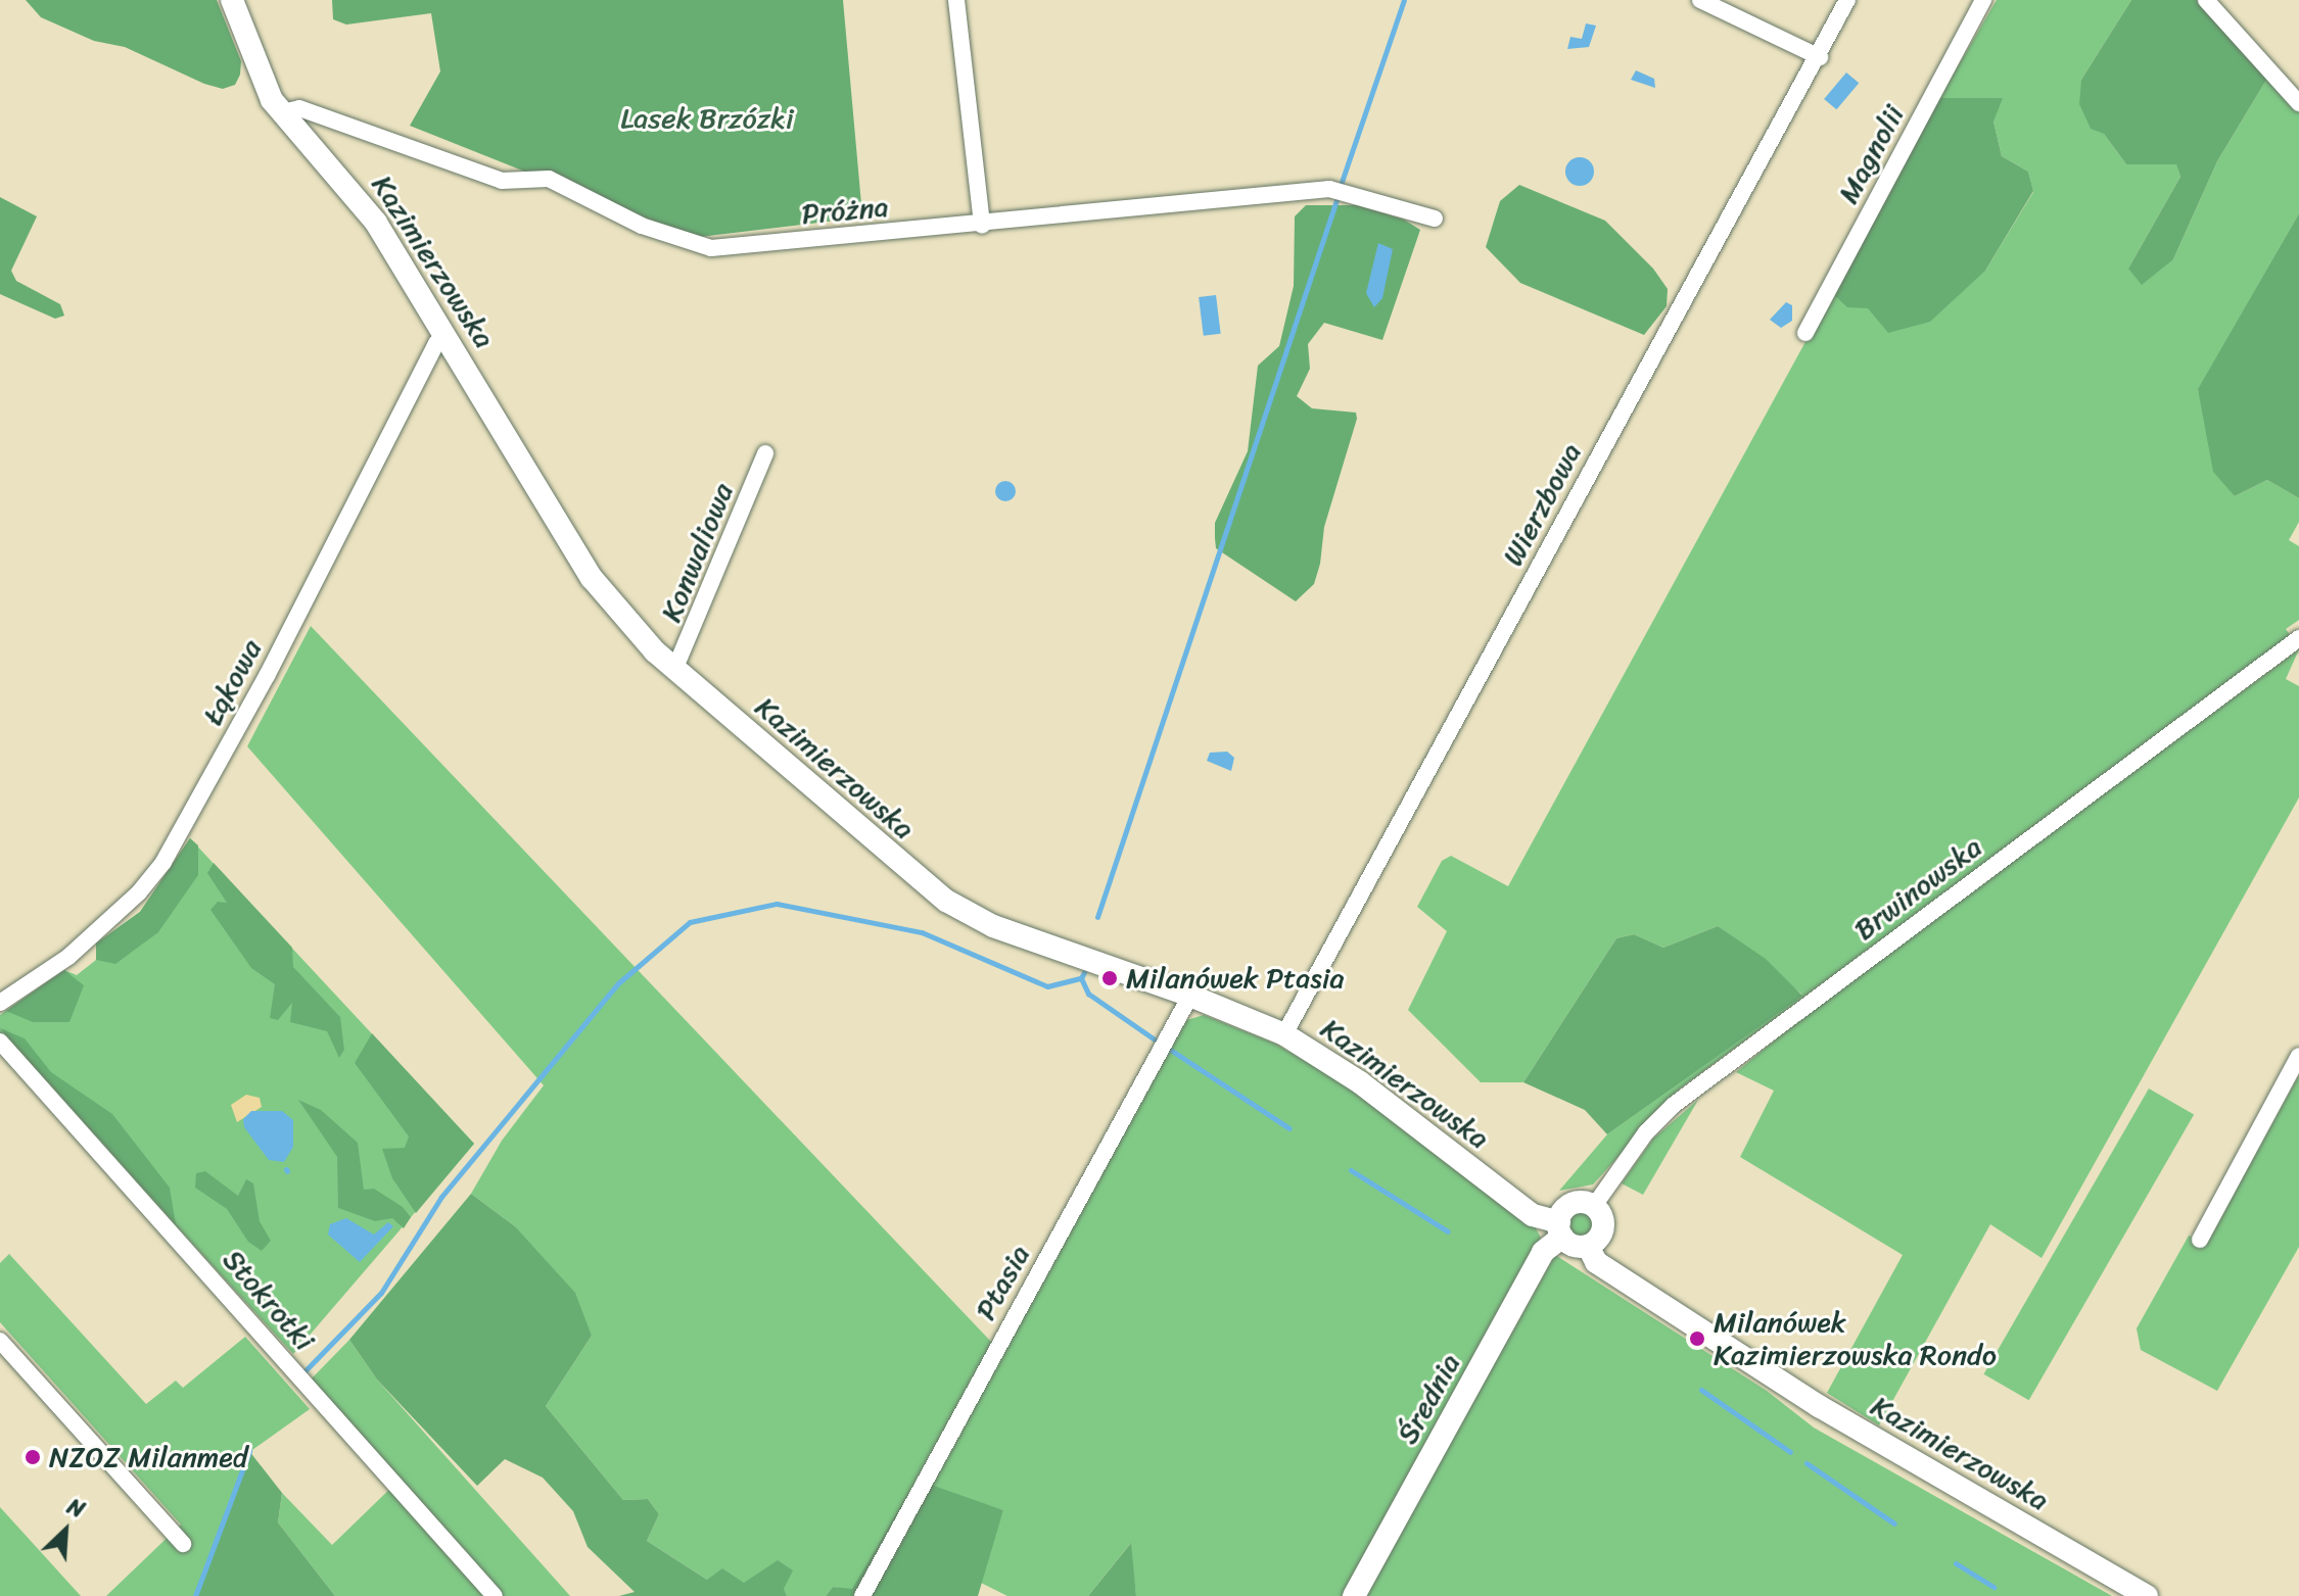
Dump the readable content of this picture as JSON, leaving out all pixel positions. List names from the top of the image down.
{
  "streets": {
    "street": [
      "Magnolii",
      "Próżna",
      "Kazimierzowska",
      "Wierzbowa",
      "Konwaliowa",
      "Łąkowa",
      "Brwinowska",
      "Ptasia",
      "Stokrotki",
      "Średnia"
    ]
  },
  "crossings": [
    ["Próżna", "Kazimierzowska"],
    ["Kazimierzowska", "Wierzbowa"],
    ["Kazimierzowska", "Konwaliowa"],
    ["Kazimierzowska", "Łąkowa"],
    ["Kazimierzowska", "Brwinowska"],
    ["Kazimierzowska", "Ptasia"],
    ["Kazimierzowska", "Średnia"],
    ["Brwinowska", "Średnia"]
  ],
  "parks": ["Lasek Brzózki"],
  "places": ["Milanówek Ptasia", "Milanówek Kazimierzowska Rondo", "NZOZ Milanmed"],
  "north": "top right"
}
